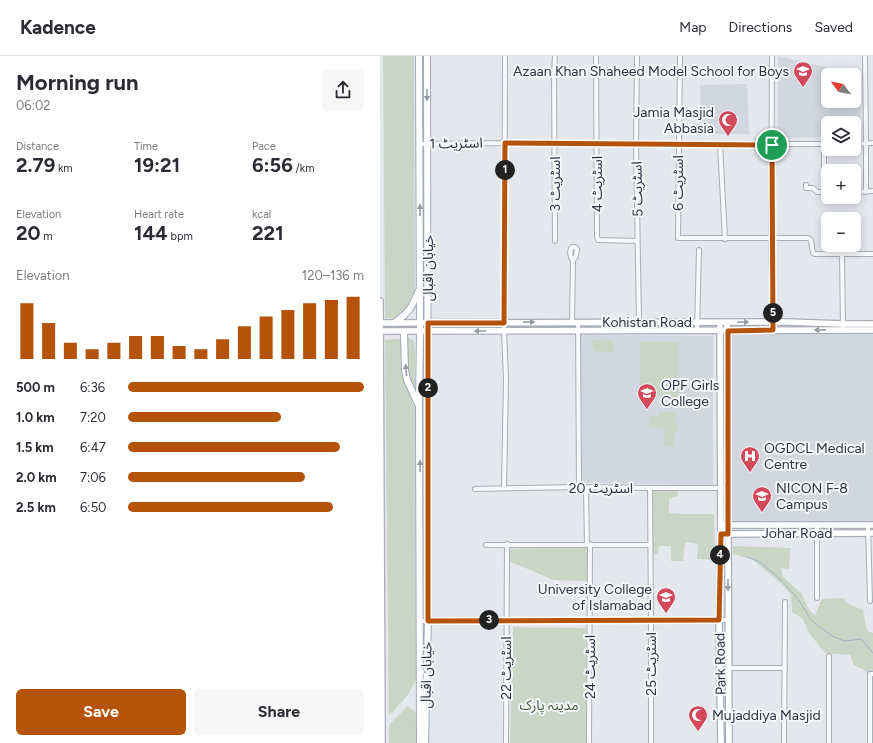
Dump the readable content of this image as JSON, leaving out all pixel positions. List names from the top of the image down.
{
  "streets": {
    "main road": ["خیابان اقبال"],
    "street": [
      "اسٹریٹ 1",
      "اسٹریٹ 6",
      "اسٹریٹ 3",
      "اسٹریٹ 4",
      "اسٹریٹ 5",
      "Kohistan Road",
      "اسٹریٹ 20",
      "Johar Road",
      "اسٹریٹ 25",
      "Park Road",
      "اسٹریٹ 24",
      "اسٹریٹ 22"
    ]
  },
  "crossings": [
    ["اسٹریٹ 1", "اسٹریٹ 6"],
    ["اسٹریٹ 1", "اسٹریٹ 3"],
    ["اسٹریٹ 1", "اسٹریٹ 4"],
    ["اسٹریٹ 1", "اسٹریٹ 5"],
    ["اسٹریٹ 1", "خیابان اقبال"],
    ["اسٹریٹ 4", "اسٹریٹ 5"],
    ["اسٹریٹ 5", "Kohistan Road"],
    ["خیابان اقبال", "Kohistan Road"],
    ["Kohistan Road", "Park Road"],
    ["اسٹریٹ 20", "اسٹریٹ 25"],
    ["اسٹریٹ 20", "Park Road"],
    ["اسٹریٹ 20", "اسٹریٹ 24"],
    ["Johar Road", "Park Road"]
  ],
  "parks": ["مدینہ پارک"],
  "places": {
    "school or university": [
      "Azaan Khan Shaheed Model School for Boys",
      "OPF Girls College",
      "NICON F-8 Campus",
      "University College of Islamabad"
    ],
    "mosque": ["Jamia Masjid Abbasia", "Mujaddiya Masjid"],
    "hospital": ["OGDCL Medical Centre"]
  },
  "north": "top left",
  "page": {
    "header": "Kadence",
    "nav": ["Map", "Directions", "Saved"],
    "heading": ["Morning run", "06:02"],
    "map_buttons": ["+", "−"],
    "stats": [
      ["Distance", "2.79 km"],
      ["Time", "19:21"],
      ["Pace", "6:56 /km"],
      ["Elevation", "20 m"],
      ["Heart rate", "144 bpm"],
      ["kcal", "221"]
    ],
    "pins": [
      "1",
      "5",
      "2",
      "4",
      "3"
    ],
    "chart": ["Elevation", "120–136 m"],
    "list": [
      {
        "name": "500 m",
        "note": "6:36"
      },
      {
        "name": "1.0 km",
        "note": "7:20"
      },
      {
        "name": "1.5 km",
        "note": "6:47"
      },
      {
        "name": "2.0 km",
        "note": "7:06"
      },
      {
        "name": "2.5 km",
        "note": "6:50"
      }
    ],
    "buttons": ["Save", "Share"]
  }
}
